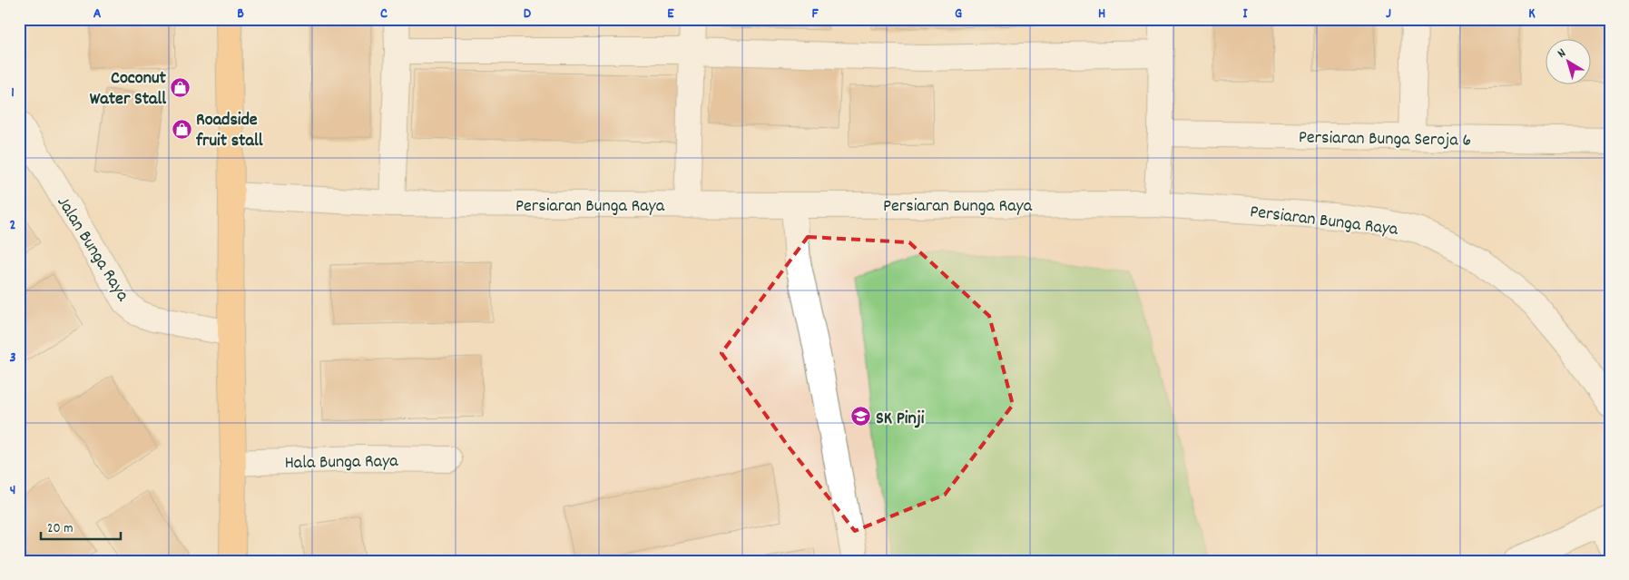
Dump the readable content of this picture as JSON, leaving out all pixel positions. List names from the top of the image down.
{
  "streets": {
    "street": [
      "Persiaran Bunga Seroja 6",
      "Persiaran Bunga Raya",
      "Jalan Bunga Raya",
      "Hala Bunga Raya"
    ]
  },
  "places": {
    "shop": ["Coconut Water Stall", "Roadside fruit stall"],
    "school or university": ["SK Pinji"]
  },
  "scale_bar": "20 m",
  "north": "top left",
  "grid": {
    "columns": [
      "A",
      "B",
      "C",
      "D",
      "E",
      "F",
      "G",
      "H",
      "I",
      "J",
      "K"
    ],
    "rows": [
      "1",
      "2",
      "3",
      "4"
    ]
  }
}
